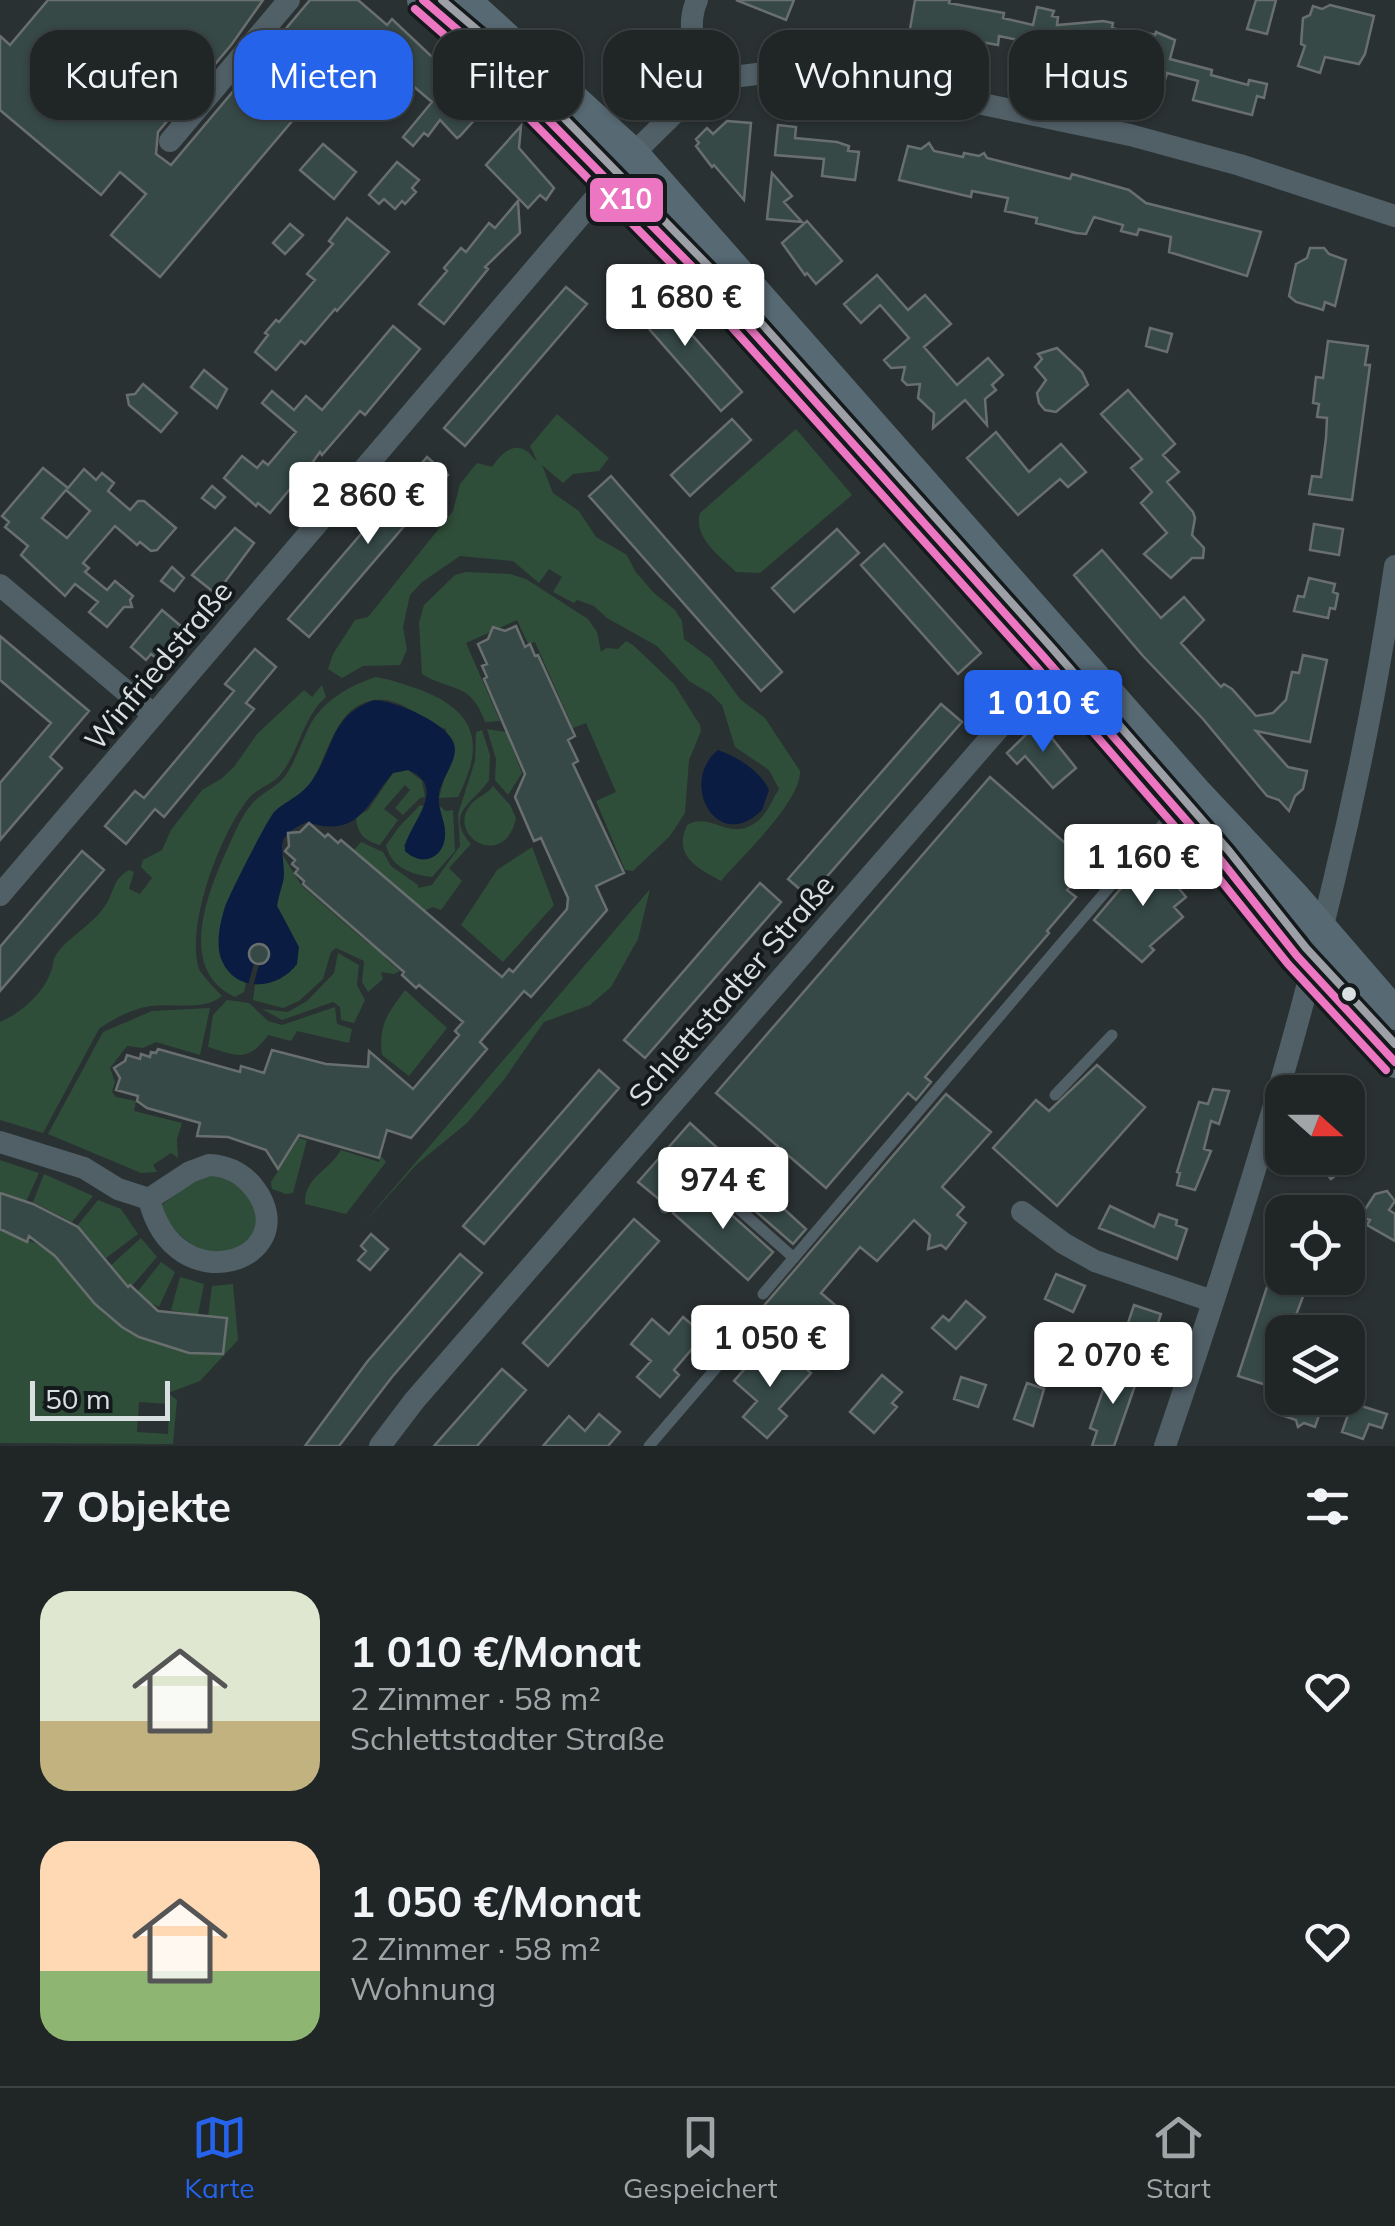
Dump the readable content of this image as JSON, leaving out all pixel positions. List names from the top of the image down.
{
  "streets": {
    "street": ["Winfriedstraße", "Schlettstadter Straße"]
  },
  "lines": ["transit line X10"],
  "scale_bar": "50 m",
  "north": "right",
  "page": {
    "chip": [
      "Kaufen",
      "Mieten",
      "Filter",
      "Neu",
      "Wohnung",
      "Haus"
    ],
    "price": [
      "1 680 €",
      "2 860 €",
      "1 010 €",
      "1 160 €",
      "974 €",
      "1 050 €",
      "2 070 €"
    ],
    "scale": "50 m",
    "heading": "7 Objekte",
    "list": [
      {
        "name": "1 010 €/Monat",
        "note": "2 Zimmer · 58 m² · Schlettstadter Straße"
      },
      {
        "name": "1 050 €/Monat",
        "note": "2 Zimmer · 58 m² · Wohnung"
      }
    ],
    "tabs": ["Karte", "Gespeichert", "Start"]
  }
}
